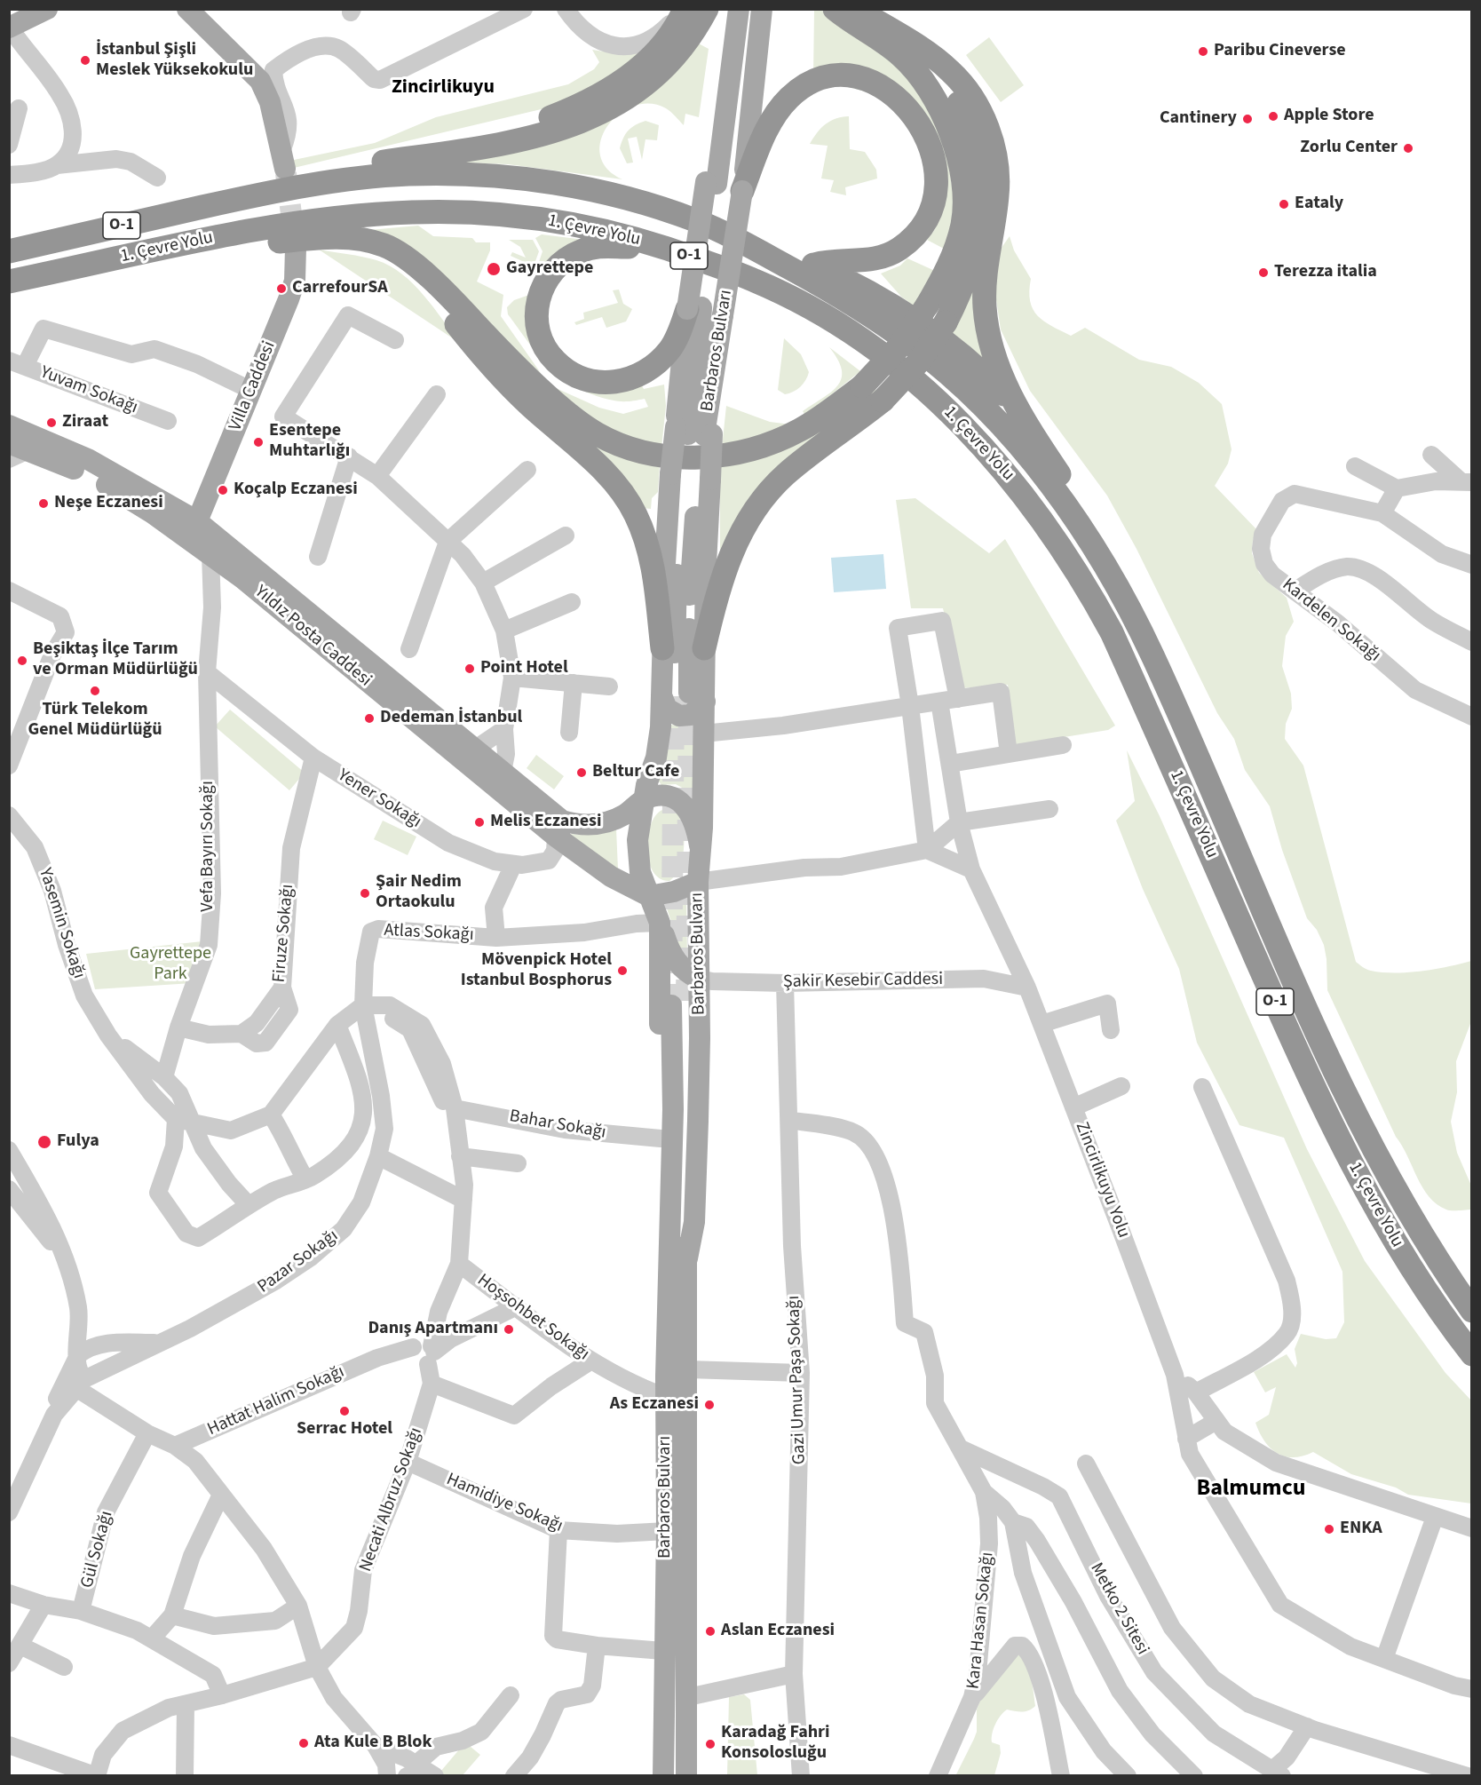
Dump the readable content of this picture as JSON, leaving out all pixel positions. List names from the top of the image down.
{
  "streets": {
    "highway": ["O-1", "1. Çevre Yolu"],
    "main road": ["Barbaros Bulvarı", "Villa Caddesi", "Yıldız Posta Caddesi"],
    "street": [
      "Yuvam Sokağı",
      "Kardelen Sokağı",
      "Yener Sokağı",
      "Vefa Bayırı Sokağı",
      "Yasemin Sokağı",
      "Firuze Sokağı",
      "Atlas Sokağı",
      "Şakir Kesebir Caddesi",
      "Bahar Sokağı",
      "Zincirlikuyu Yolu",
      "Pazar Sokağı",
      "Hoşsohbet Sokağı",
      "Gazi Umur Paşa Sokağı",
      "Hattat Halim Sokağı",
      "Necati Albruz Sokağı",
      "Hamidiye Sokağı",
      "Gül Sokağı",
      "Metko 2 Sitesi",
      "Kara Hasan Sokağı"
    ]
  },
  "crossings": [
    ["Barbaros Bulvarı", "Yıldız Posta Caddesi"],
    ["Barbaros Bulvarı", "Şakir Kesebir Caddesi"],
    ["Barbaros Bulvarı", "Bahar Sokağı"],
    ["Barbaros Bulvarı", "Hoşsohbet Sokağı"],
    ["Barbaros Bulvarı", "Hamidiye Sokağı"],
    ["Villa Caddesi", "Yıldız Posta Caddesi"],
    ["Yıldız Posta Caddesi", "Yener Sokağı"],
    ["Yıldız Posta Caddesi", "Vefa Bayırı Sokağı"],
    ["Yener Sokağı", "Vefa Bayırı Sokağı"],
    ["Yener Sokağı", "Firuze Sokağı"],
    ["Vefa Bayırı Sokağı", "Firuze Sokağı"],
    ["Atlas Sokağı", "Pazar Sokağı"],
    ["Atlas Sokağı", "Hoşsohbet Sokağı"],
    ["Şakir Kesebir Caddesi", "Zincirlikuyu Yolu"],
    ["Şakir Kesebir Caddesi", "Gazi Umur Paşa Sokağı"],
    ["Bahar Sokağı", "Hoşsohbet Sokağı"],
    ["Pazar Sokağı", "Hoşsohbet Sokağı"],
    ["Necati Albruz Sokağı", "Hamidiye Sokağı"],
    ["Metko 2 Sitesi", "Kara Hasan Sokağı"]
  ],
  "districts": ["Zincirlikuyu", "Balmumcu"],
  "parks": ["Gayrettepe Park"],
  "places": [
    "Paribu Cineverse",
    "İstanbul Şişli Meslek Yüksekokulu",
    "Apple Store",
    "Cantinery",
    "Zorlu Center",
    "Eataly",
    "Gayrettepe",
    "Terezza italia",
    "CarrefourSA",
    "Ziraat",
    "Esentepe Muhtarlığı",
    "Koçalp Eczanesi",
    "Neşe Eczanesi",
    "Beşiktaş İlçe Tarım ve Orman Müdürlüğü",
    "Point Hotel",
    "Türk Telekom Genel Müdürlüğü",
    "Dedeman İstanbul",
    "Beltur Cafe",
    "Melis Eczanesi",
    "Şair Nedim Ortaokulu",
    "Mövenpick Hotel Istanbul Bosphorus",
    "Fulya",
    "Danış Apartmanı",
    "As Eczanesi",
    "Serrac Hotel",
    "ENKA",
    "Aslan Eczanesi",
    "Ata Kule B Blok",
    "Karadağ Fahri Konsolosluğu"
  ]
}
